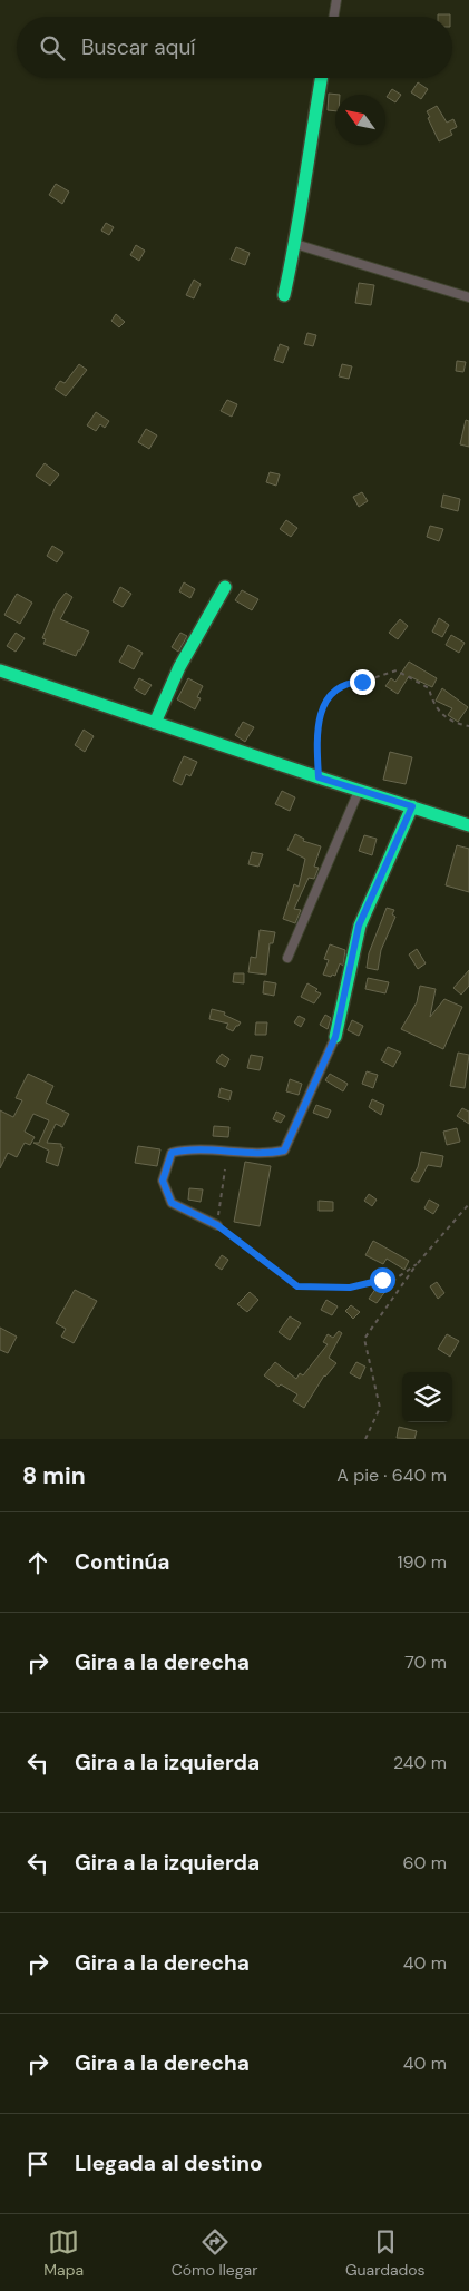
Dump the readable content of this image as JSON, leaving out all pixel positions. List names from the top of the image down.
{
  "north": "top left",
  "page": {
    "search": "Buscar aquí",
    "heading": ["8 min", "A pie · 640 m"],
    "list": [
      ["Continúa", "190 m"],
      ["Gira a la derecha", "70 m"],
      ["Gira a la izquierda", "240 m"],
      ["Gira a la izquierda", "60 m"],
      ["Gira a la derecha", "40 m"],
      ["Gira a la derecha", "40 m"],
      "Llegada al destino"
    ],
    "nav": ["Mapa", "Cómo llegar", "Guardados"]
  }
}
